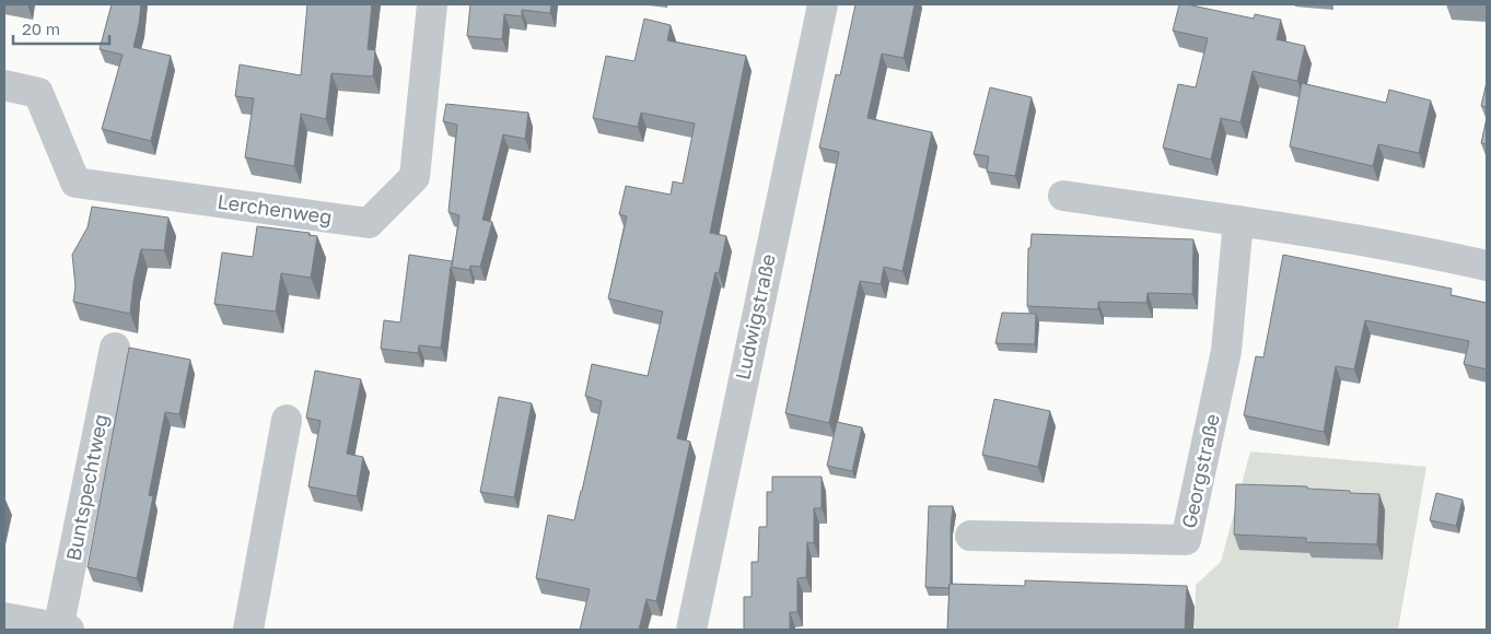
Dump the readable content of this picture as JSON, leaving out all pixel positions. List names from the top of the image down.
{
  "streets": {
    "street": [
      "Lerchenweg",
      "Ludwigstraße",
      "Georgstraße",
      "Buntspechtweg"
    ]
  },
  "scale_bar": "20 m"
}
